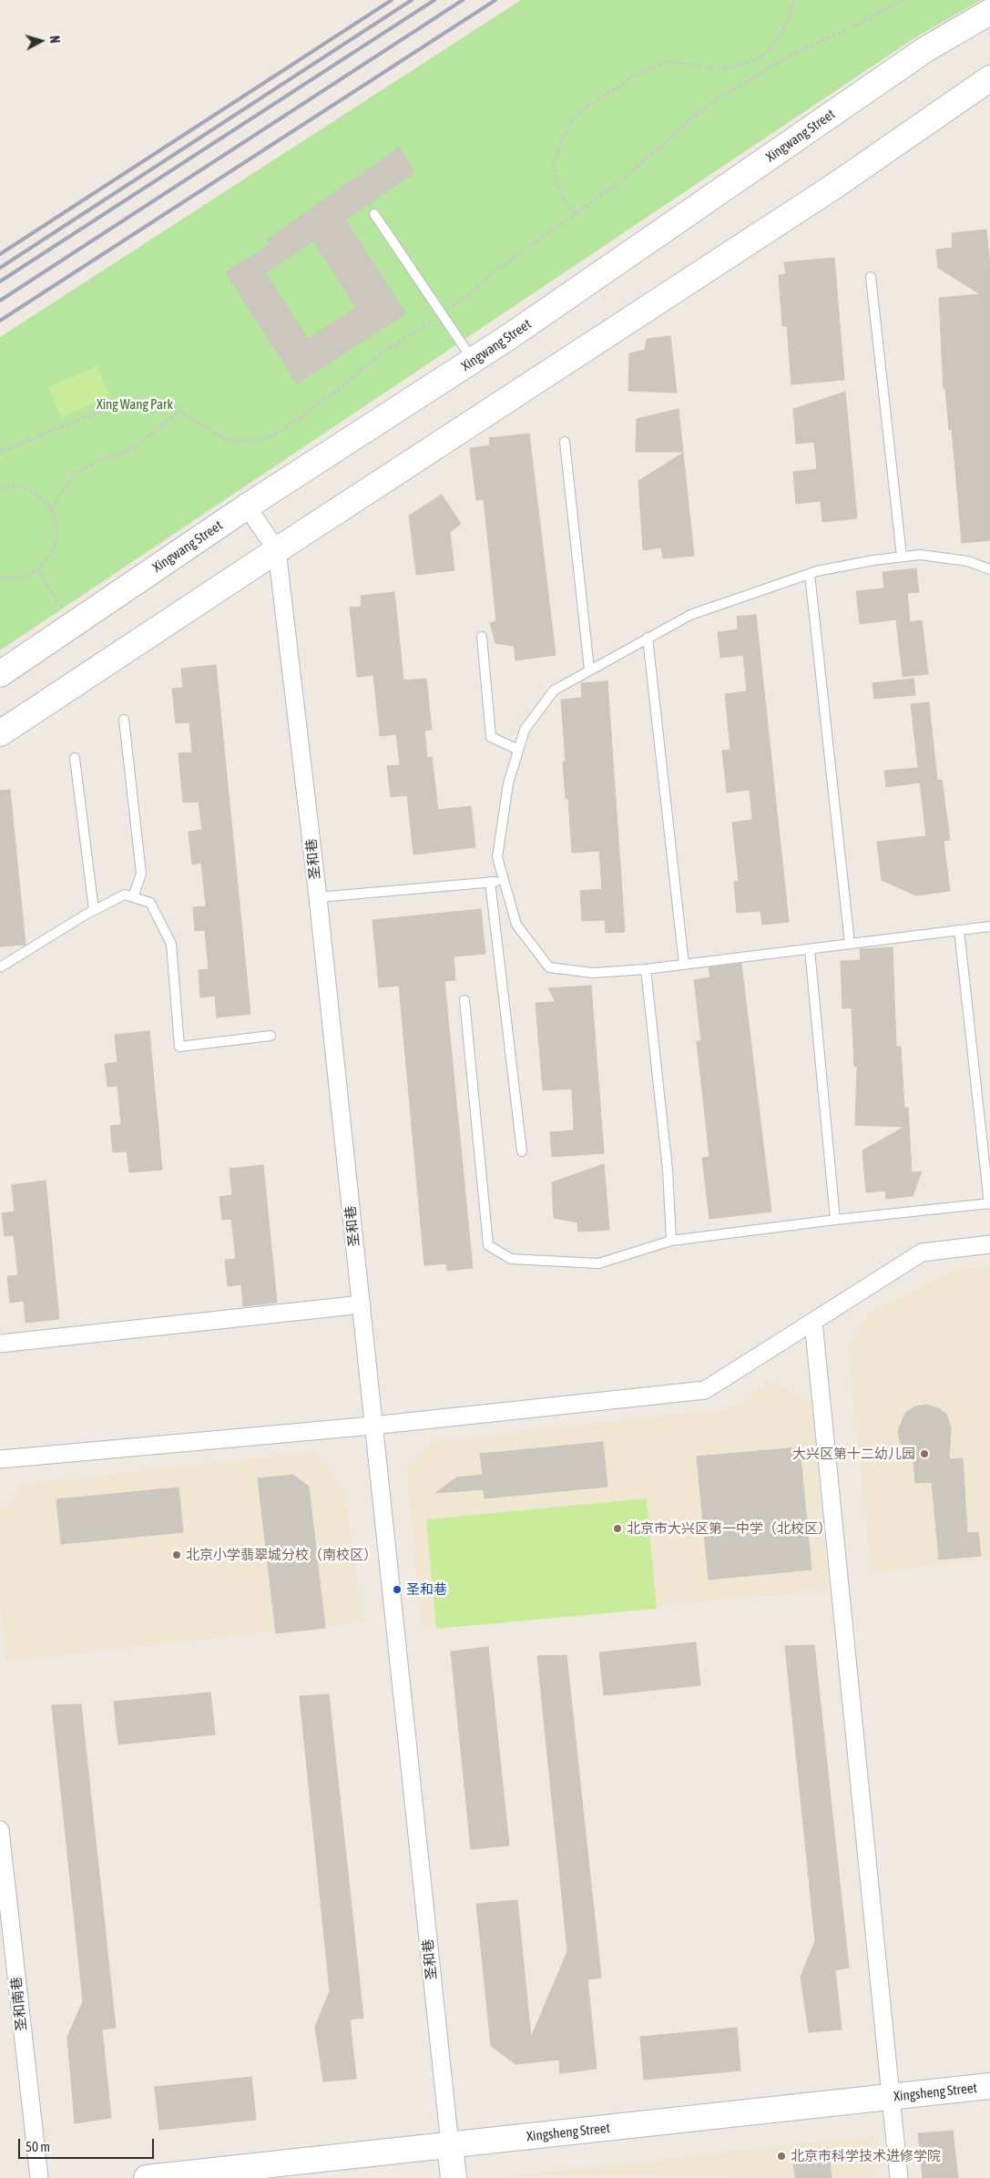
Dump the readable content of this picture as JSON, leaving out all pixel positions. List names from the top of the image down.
{
  "streets": {
    "main road": ["Xingwang Street", "Xingsheng Street"],
    "street": ["圣和巷", "圣和南巷"]
  },
  "crossings": [
    ["Xingwang Street", "圣和巷"],
    ["圣和巷", "Xingsheng Street"]
  ],
  "parks": ["Xing Wang Park"],
  "places": [
    "大兴区第十二幼儿园",
    "北京市大兴区第一中学（北校区）",
    "北京小学翡翠城分校（南校区）",
    "圣和巷",
    "北京市科学技术进修学院"
  ],
  "scale_bar": "50 m",
  "north": "right"
}
